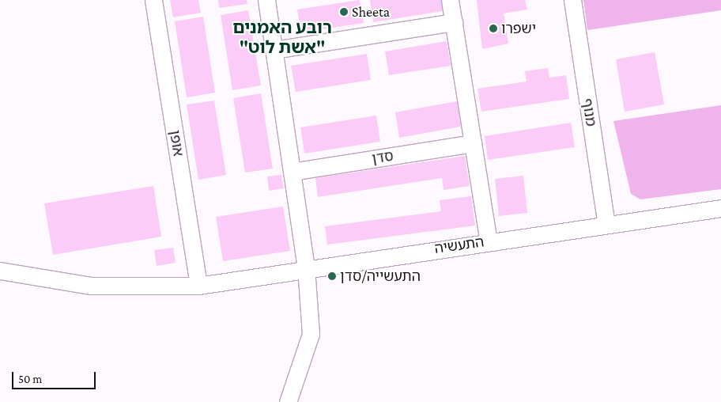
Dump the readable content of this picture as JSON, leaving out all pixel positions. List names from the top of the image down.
{
  "streets": {
    "street": [
      "מנוף",
      "אופן",
      "סדן",
      "התעשיה"
    ]
  },
  "crossings": [
    ["מנוף", "התעשיה"],
    ["אופן", "התעשיה"]
  ],
  "districts": ["רובע האמנים \"אשת לוט\""],
  "places": ["Sheeta", "ישפרו", "התעשייה/סדן"],
  "scale_bar": "50 m"
}
